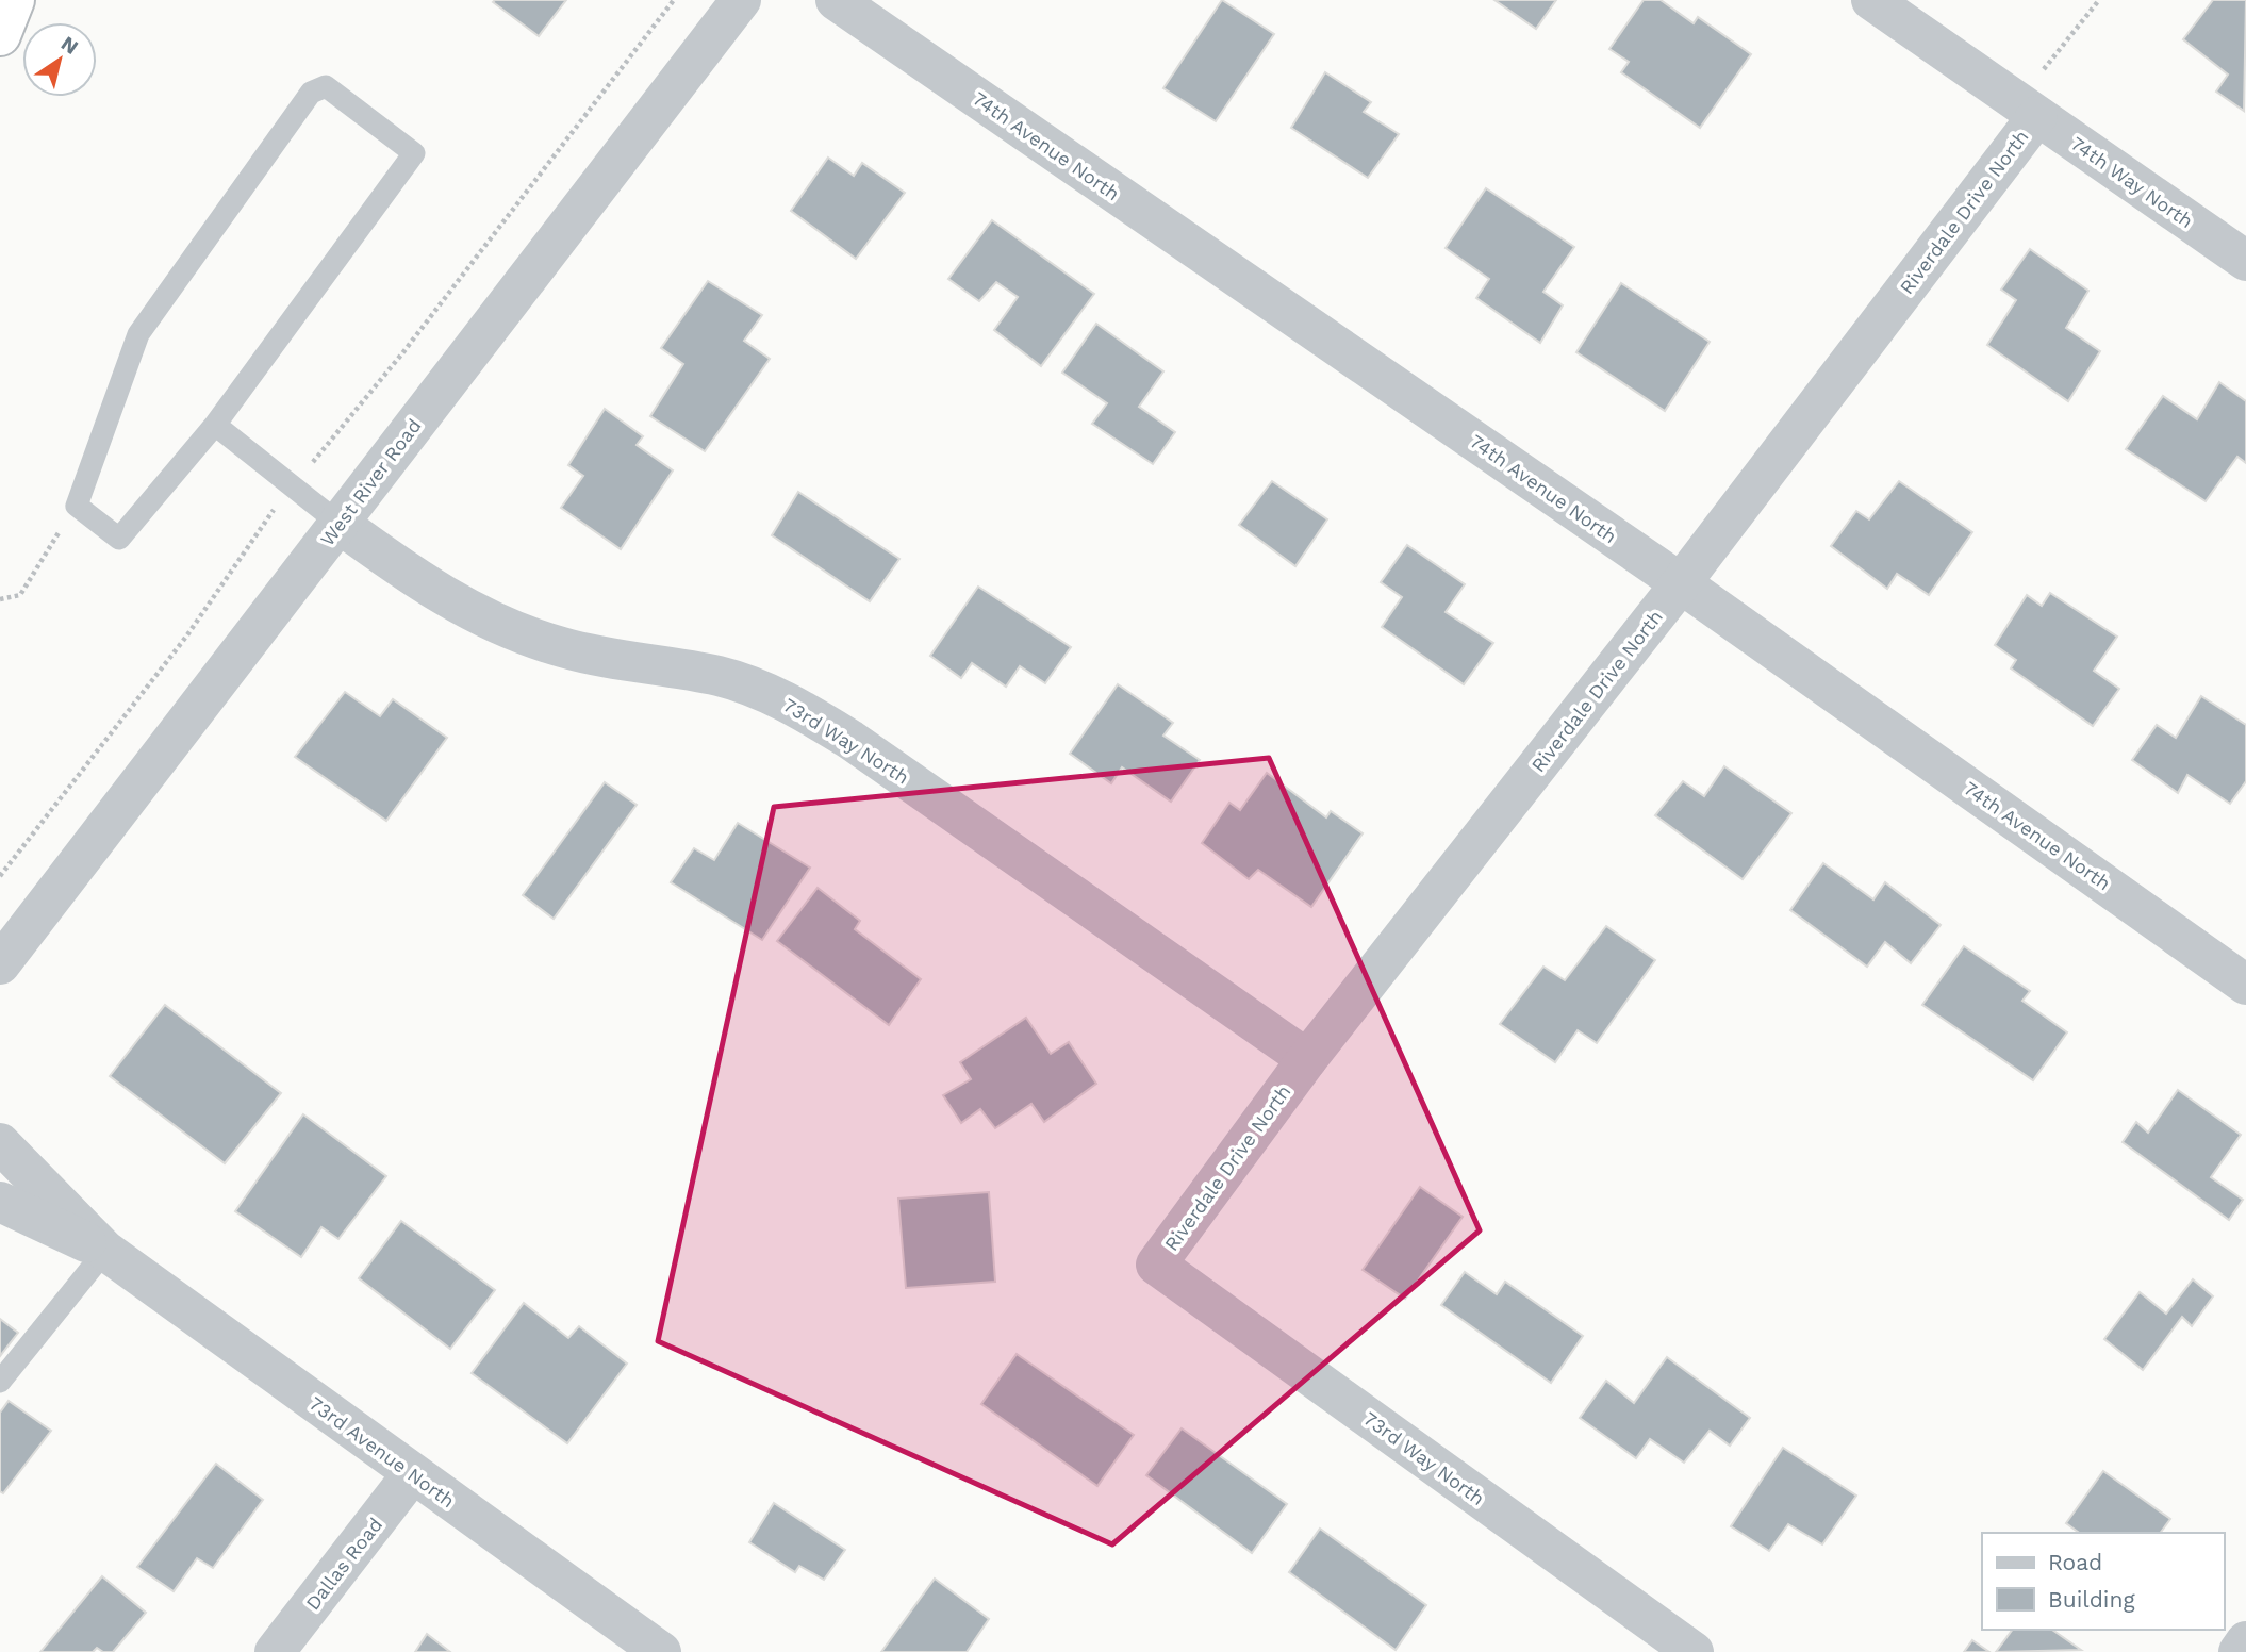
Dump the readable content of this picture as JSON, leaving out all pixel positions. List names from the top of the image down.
{
  "streets": {
    "street": [
      "74th Avenue North",
      "74th Way North",
      "Riverdale Drive North",
      "West River Road",
      "73rd Way North",
      "73rd Avenue North",
      "Dallas Road"
    ]
  },
  "crossings": [
    ["74th Avenue North", "Riverdale Drive North"],
    ["74th Way North", "Riverdale Drive North"],
    ["Riverdale Drive North", "73rd Way North"],
    ["West River Road", "73rd Way North"],
    ["73rd Avenue North", "Dallas Road"]
  ],
  "legend": ["Road", "Building"],
  "north": "top right"
}
